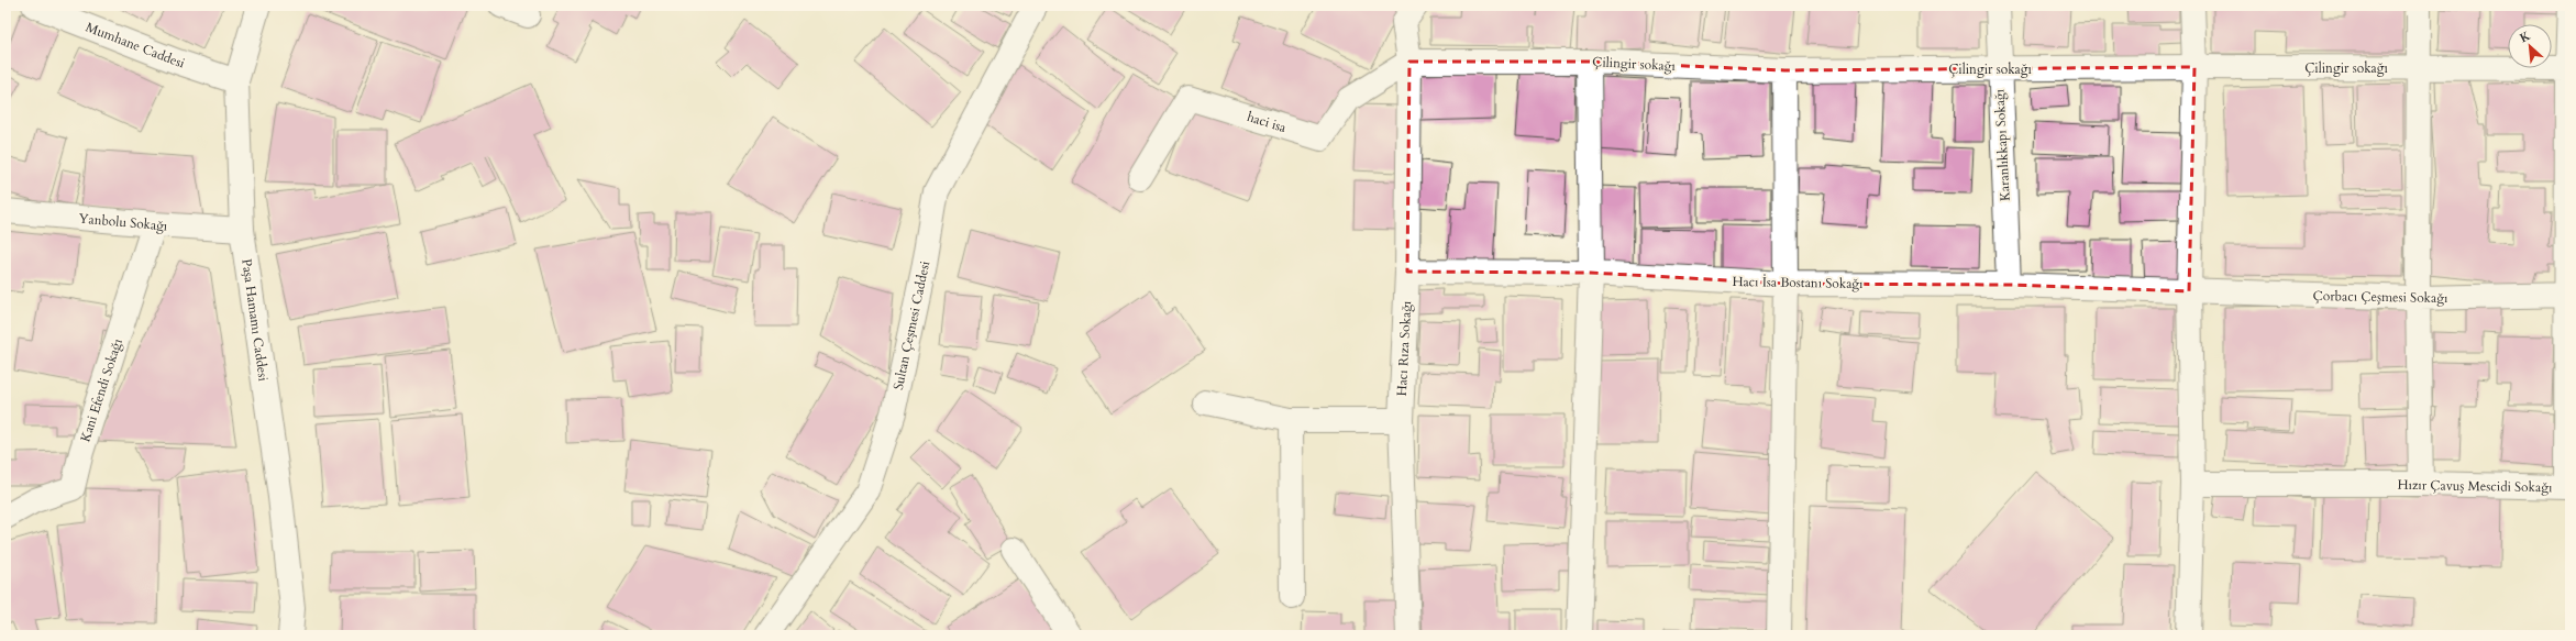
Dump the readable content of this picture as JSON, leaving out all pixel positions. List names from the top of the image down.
{
  "streets": {
    "street": [
      "Mumhane Caddesi",
      "Çilingir sokağı",
      "haci isa",
      "Karanlıkkapı Sokağı",
      "Yanbolu Sokağı",
      "Hacı İsa Bostanı Sokağı",
      "Çorbacı Çeşmesi Sokağı",
      "Paşa Hamamı Caddesi",
      "Sultan Çeşmesi Caddesi",
      "Hacı Rıza Sokağı",
      "Kani Efendi Sokağı",
      "Hızır Çavuş Mescidi Sokağı"
    ]
  },
  "crossings": [
    ["Mumhane Caddesi", "Paşa Hamamı Caddesi"],
    ["Çilingir sokağı", "haci isa"],
    ["Çilingir sokağı", "Karanlıkkapı Sokağı"],
    ["Çilingir sokağı", "Hacı Rıza Sokağı"],
    ["Çilingir sokağı", "Hızır Çavuş Mescidi Sokağı"],
    ["haci isa", "Hacı Rıza Sokağı"],
    ["Karanlıkkapı Sokağı", "Hacı İsa Bostanı Sokağı"],
    ["Yanbolu Sokağı", "Paşa Hamamı Caddesi"],
    ["Yanbolu Sokağı", "Kani Efendi Sokağı"],
    ["Hacı İsa Bostanı Sokağı", "Çorbacı Çeşmesi Sokağı"],
    ["Hacı İsa Bostanı Sokağı", "Hacı Rıza Sokağı"],
    ["Çorbacı Çeşmesi Sokağı", "Hızır Çavuş Mescidi Sokağı"]
  ],
  "north": "top left"
}
